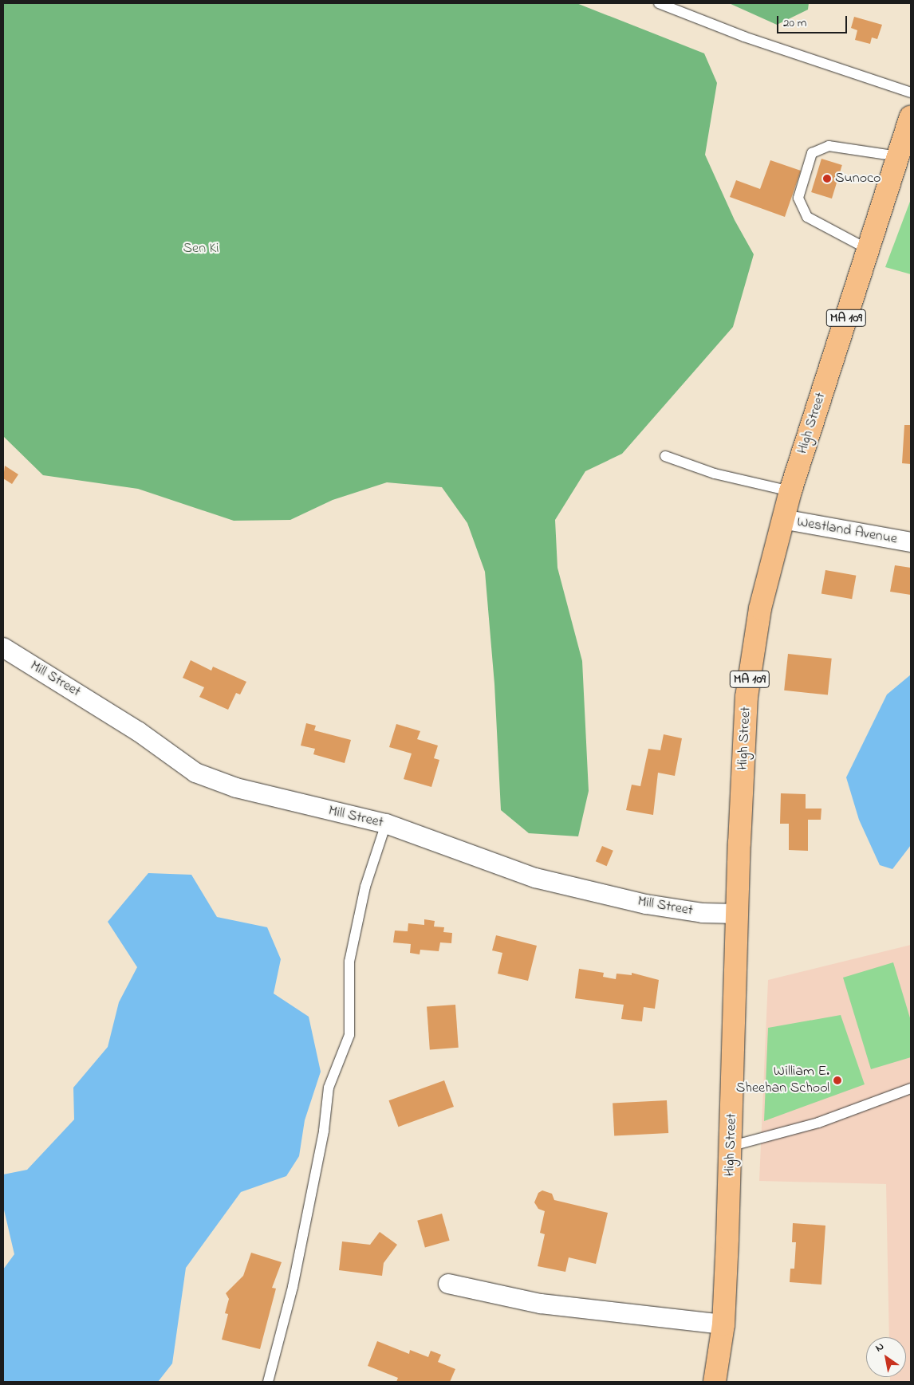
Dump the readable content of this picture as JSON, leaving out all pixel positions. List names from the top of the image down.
{
  "streets": {
    "main road": ["MA 109", "High Street"],
    "street": ["Westland Avenue", "Mill Street"]
  },
  "crossings": [
    ["High Street", "Westland Avenue"],
    ["High Street", "Mill Street"]
  ],
  "parks": ["Sen Ki"],
  "places": ["Sunoco", "William E. Sheehan School"],
  "scale_bar": "20 m",
  "north": "top left"
}
